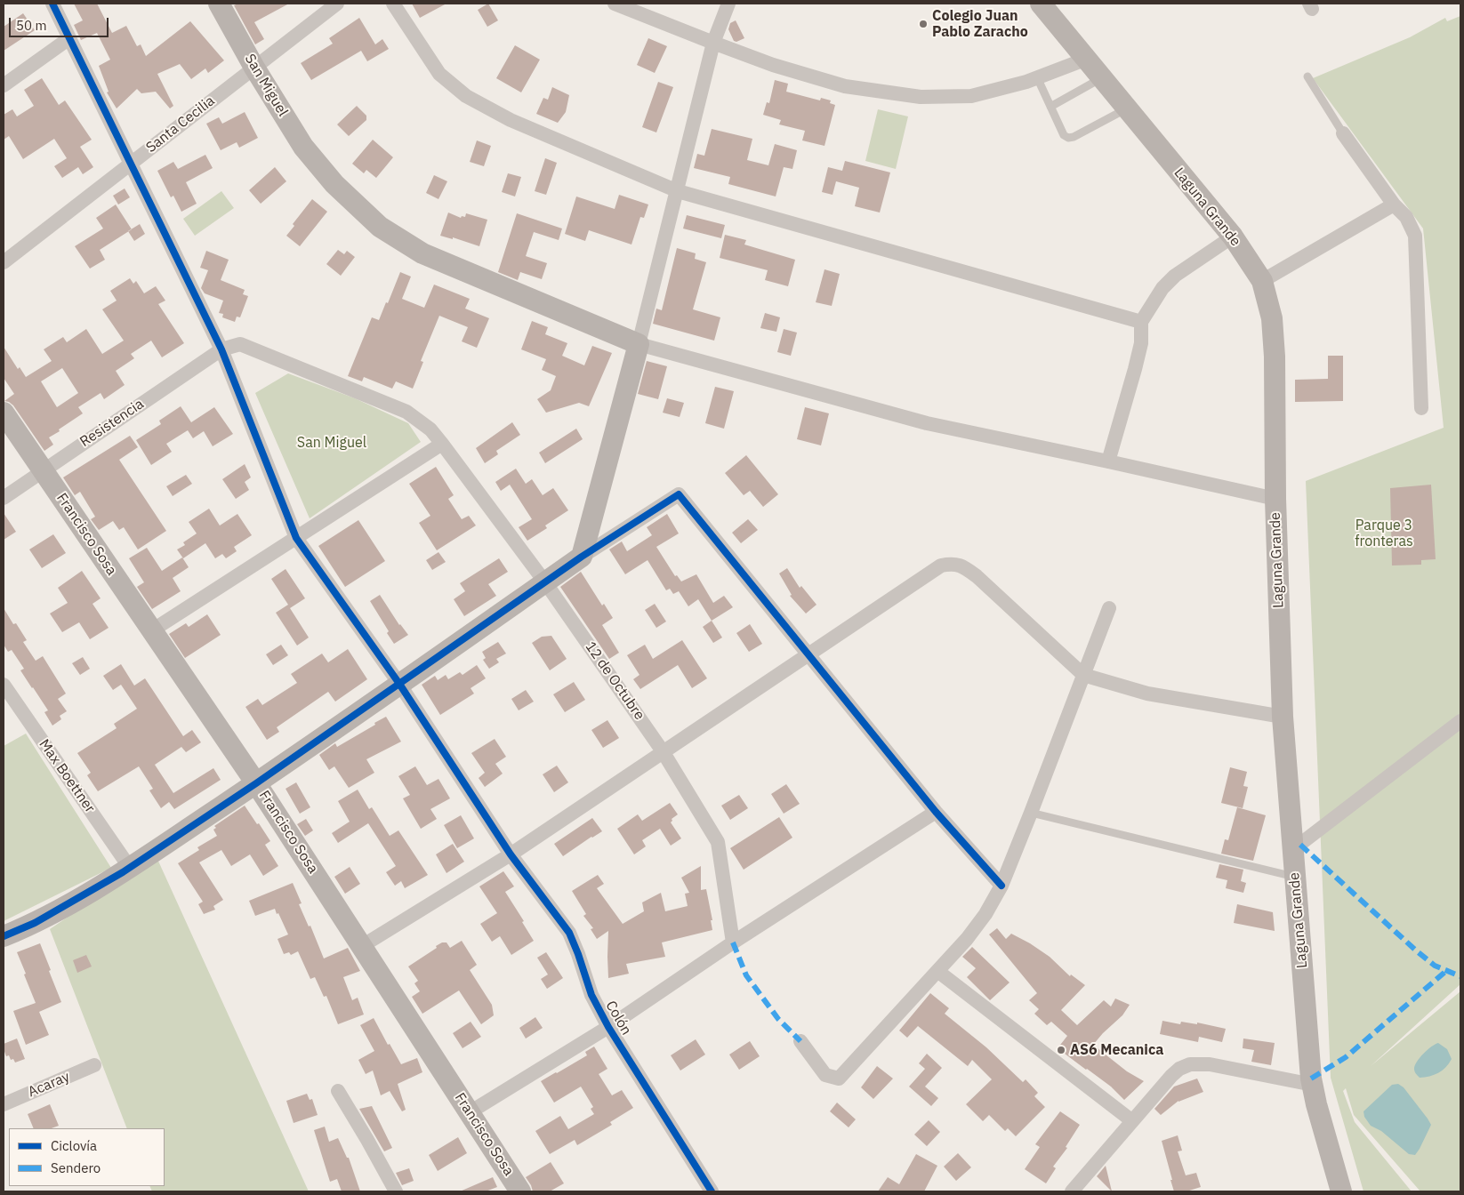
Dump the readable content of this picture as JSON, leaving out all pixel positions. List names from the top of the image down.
{
  "streets": {
    "street": [
      "San Miguel",
      "Santa Cecilia",
      "Laguna Grande",
      "Resistencia",
      "Francisco Sosa",
      "12 de Octubre",
      "Max Boettner",
      "Colón",
      "Acaray"
    ]
  },
  "crossings": [
    ["San Miguel", "Santa Cecilia"],
    ["Santa Cecilia", "Colón"],
    ["Resistencia", "Francisco Sosa"],
    ["Resistencia", "12 de Octubre"],
    ["Resistencia", "Colón"],
    ["12 de Octubre", "Colón"]
  ],
  "parks": ["San Miguel", "Parque 3 fronteras"],
  "places": ["Colegio Juan Pablo Zaracho", "AS6 Mecanica"],
  "legend": ["Ciclovía", "Sendero"],
  "scale_bar": "50 m"
}
